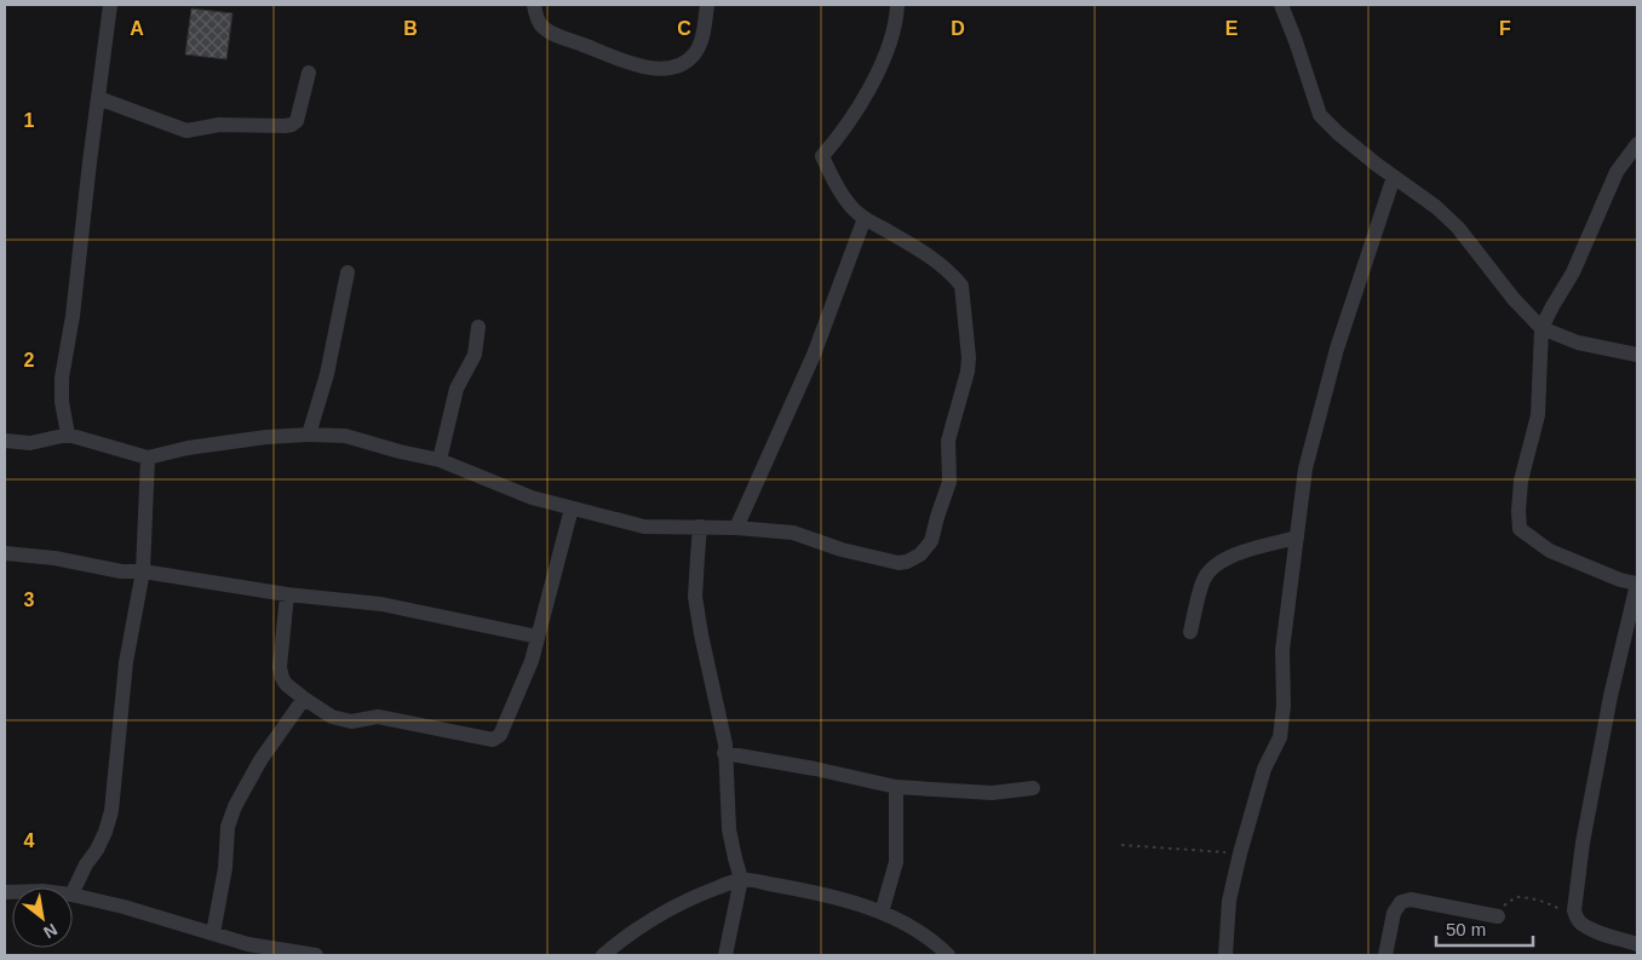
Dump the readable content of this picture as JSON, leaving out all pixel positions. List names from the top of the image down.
{
  "scale_bar": "50 m",
  "north": "bottom right",
  "grid": {
    "columns": [
      "A",
      "B",
      "C",
      "D",
      "E",
      "F"
    ],
    "rows": [
      "1",
      "2",
      "3",
      "4"
    ]
  }
}
